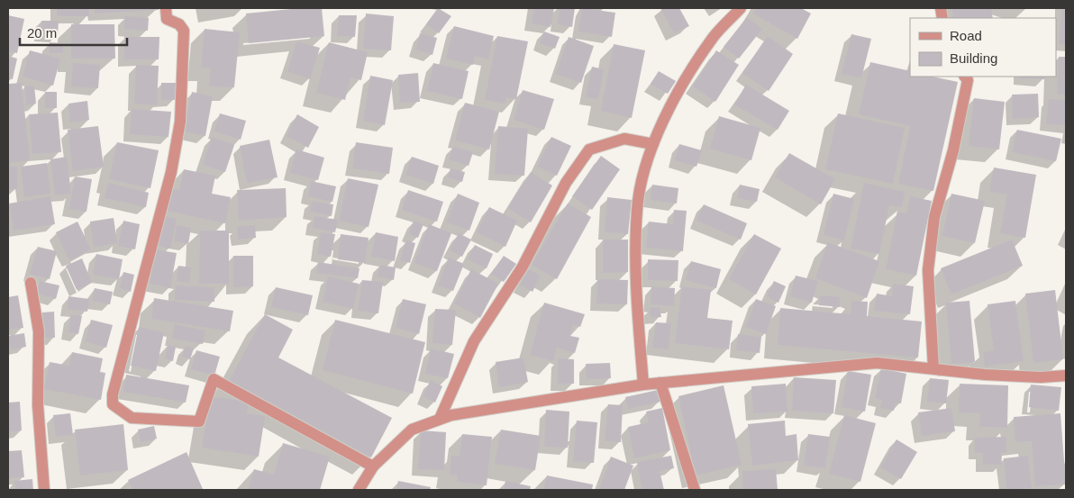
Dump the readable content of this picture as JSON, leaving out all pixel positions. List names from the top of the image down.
{
  "legend": ["Road", "Building"],
  "scale_bar": "20 m"
}
